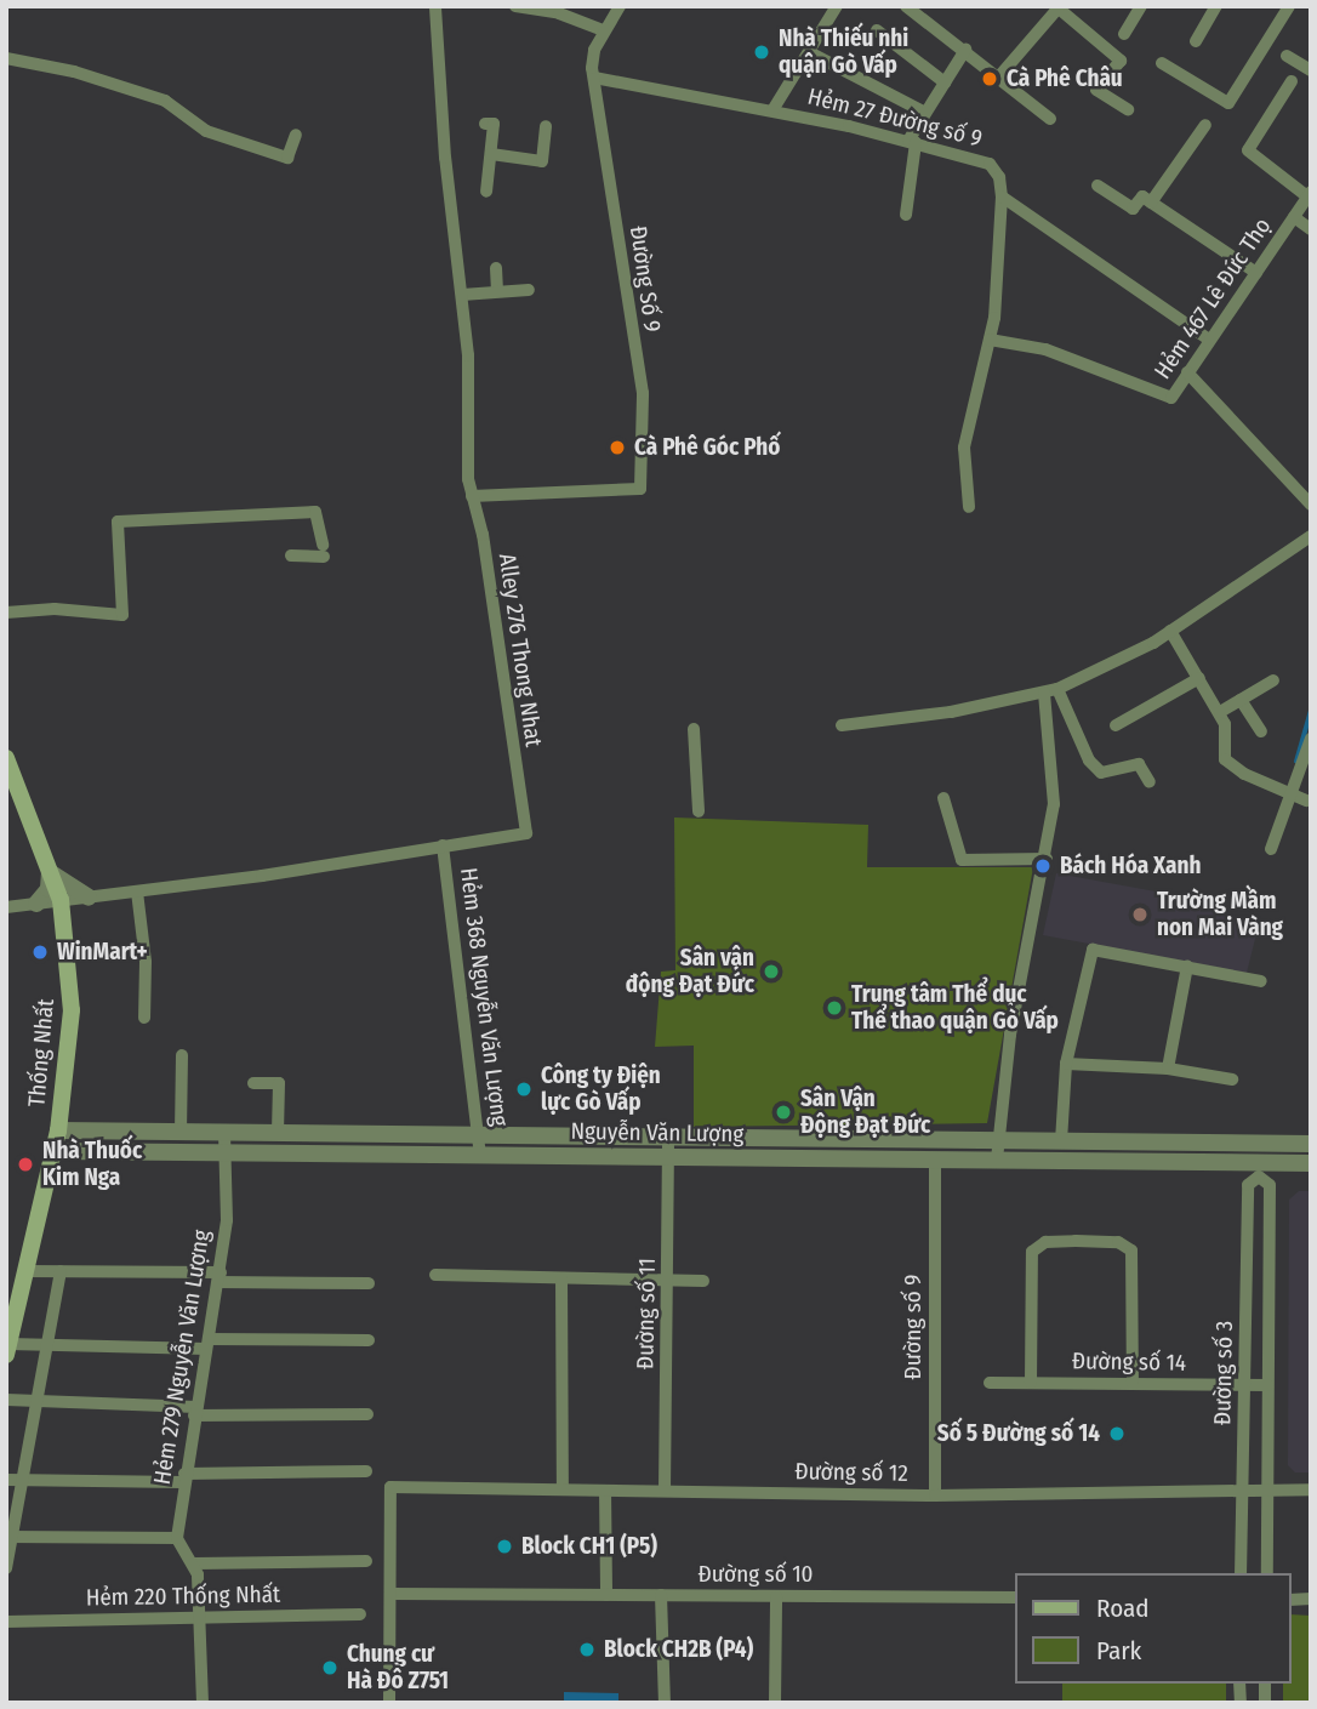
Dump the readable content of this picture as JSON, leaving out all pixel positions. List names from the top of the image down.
{
  "streets": {
    "main road": ["Thống Nhất"],
    "street": [
      "Hẻm 27 Đường số 9",
      "Đường Số 9",
      "Hẻm 467 Lê Đức Thọ",
      "Alley 276 Thong Nhat",
      "Hẻm 368 Nguyễn Văn Lượng",
      "Nguyễn Văn Lượng",
      "Đường số 11",
      "Đường số 9",
      "Hẻm 279 Nguyễn Văn Lượng",
      "Đường số 14",
      "Đường số 3",
      "Đường số 12",
      "Đường số 10",
      "Hẻm 220 Thống Nhất"
    ]
  },
  "crossings": [
    ["Hẻm 27 Đường số 9", "Đường Số 9"],
    ["Đường Số 9", "Alley 276 Thong Nhat"],
    ["Alley 276 Thong Nhat", "Hẻm 368 Nguyễn Văn Lượng"],
    ["Alley 276 Thong Nhat", "Thống Nhất"],
    ["Hẻm 368 Nguyễn Văn Lượng", "Nguyễn Văn Lượng"],
    ["Thống Nhất", "Nguyễn Văn Lượng"],
    ["Nguyễn Văn Lượng", "Đường số 11"],
    ["Nguyễn Văn Lượng", "Đường số 9"],
    ["Nguyễn Văn Lượng", "Hẻm 279 Nguyễn Văn Lượng"],
    ["Nguyễn Văn Lượng", "Đường số 3"],
    ["Đường số 11", "Đường số 12"],
    ["Đường số 9", "Đường số 12"],
    ["Đường số 14", "Đường số 3"],
    ["Đường số 3", "Đường số 12"],
    ["Đường số 12", "Đường số 10"]
  ],
  "places": [
    "Nhà Thiếu nhi quận Gò Vấp",
    "Cà Phê Châu",
    "Cà Phê Góc Phố",
    "Bách Hóa Xanh",
    "Trường Mầm non Mai Vàng",
    "WinMart+",
    "Sân vận động Đạt Đức",
    "Trung tâm Thể dục Thể thao quận Gò Vấp",
    "Công ty Điện lực Gò Vấp",
    "Sân Vận Động Đạt Đức",
    "Nhà Thuốc Kim Nga",
    "Số 5 Đường số 14",
    "Block CH1 (P5)",
    "Block CH2B (P4)",
    "Chung cư Hà Đô Z751"
  ],
  "legend": ["Road", "Park"]
}
